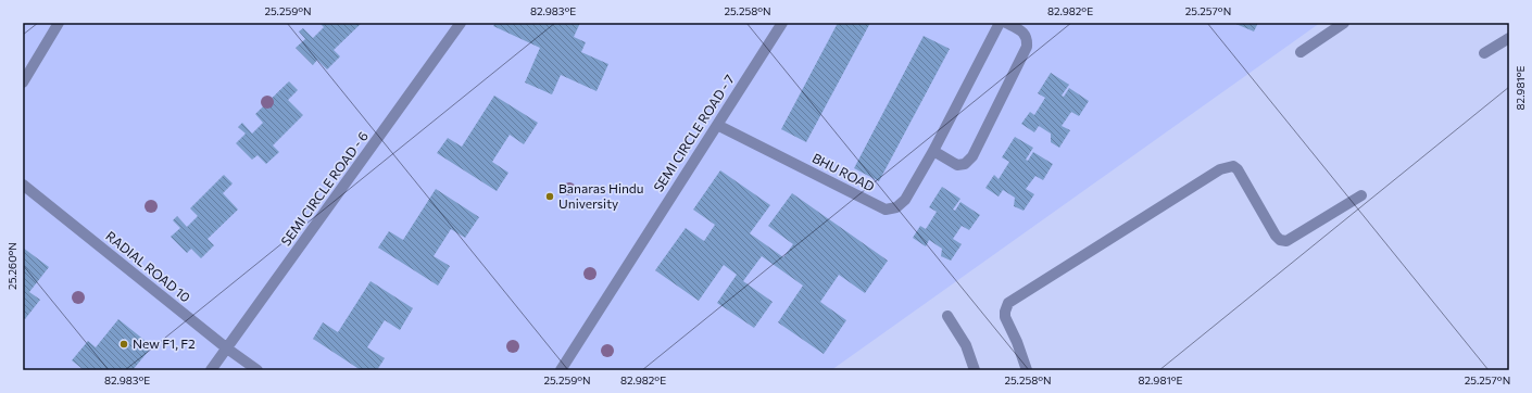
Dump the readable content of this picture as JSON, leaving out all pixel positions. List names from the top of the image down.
{
  "streets": {
    "street": [
      "SEMI CIRCLE ROAD - 7",
      "BHU ROAD",
      "SEMI CIRCLE ROAD - 6",
      "RADIAL ROAD 10"
    ]
  },
  "crossings": [
    ["SEMI CIRCLE ROAD - 7", "BHU ROAD"],
    ["SEMI CIRCLE ROAD - 6", "RADIAL ROAD 10"]
  ],
  "places": ["Banaras Hindu University", "New F1, F2"],
  "coordinates": [
    "25.259°N",
    "82.983°E",
    "25.258°N",
    "82.982°E",
    "25.257°N",
    "82.981°E",
    "25.260°N"
  ]
}
